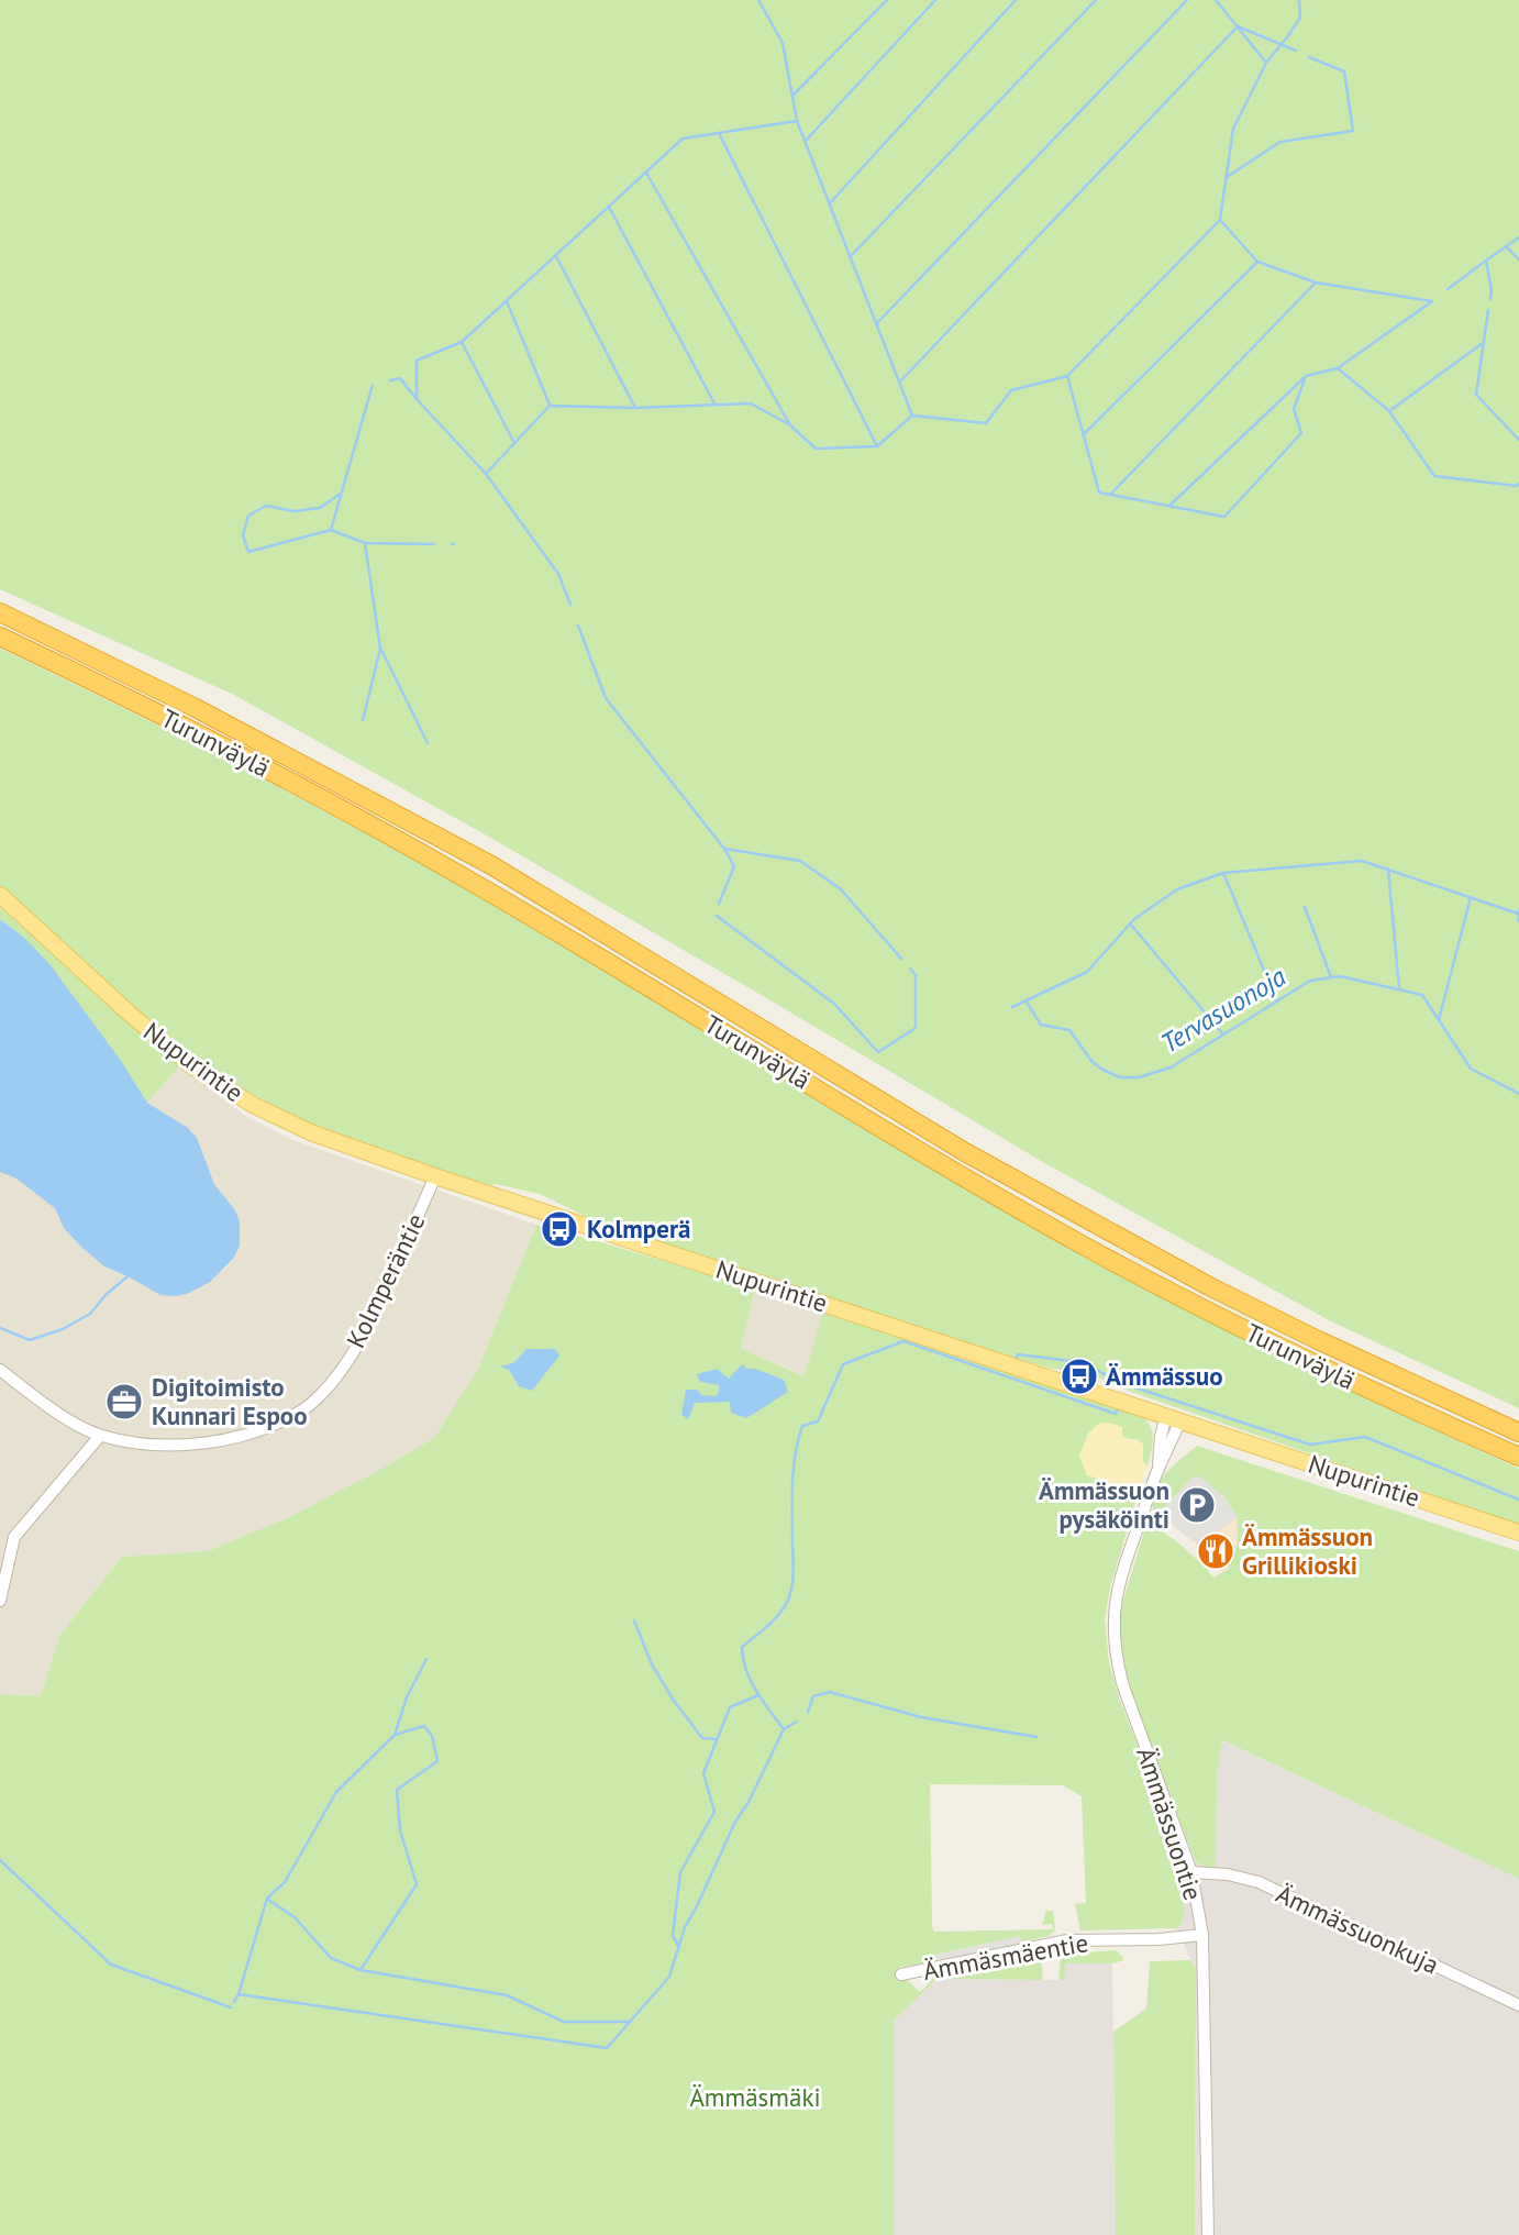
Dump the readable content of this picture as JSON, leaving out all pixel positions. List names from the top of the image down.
{
  "streets": {
    "highway": ["Turunväylä"],
    "main road": ["Nupurintie"],
    "street": [
      "Kolmperäntie",
      "Ämmässuontie",
      "Ämmässuonkuja",
      "Ämmäsmäentie"
    ]
  },
  "crossings": [
    ["Nupurintie", "Kolmperäntie"],
    ["Nupurintie", "Ämmässuontie"],
    ["Ämmässuontie", "Ämmässuonkuja"],
    ["Ämmässuontie", "Ämmäsmäentie"]
  ],
  "water": ["Tervasuonoja"],
  "parks": ["Ämmäsmäki"],
  "places": {
    "bus stop": ["Kolmperä", "Ämmässuo"],
    "office": ["Digitoimisto Kunnari Espoo"],
    "parking": ["Ämmässuon pysäköinti"],
    "restaurant": ["Ämmässuon Grillikioski"]
  }
}
